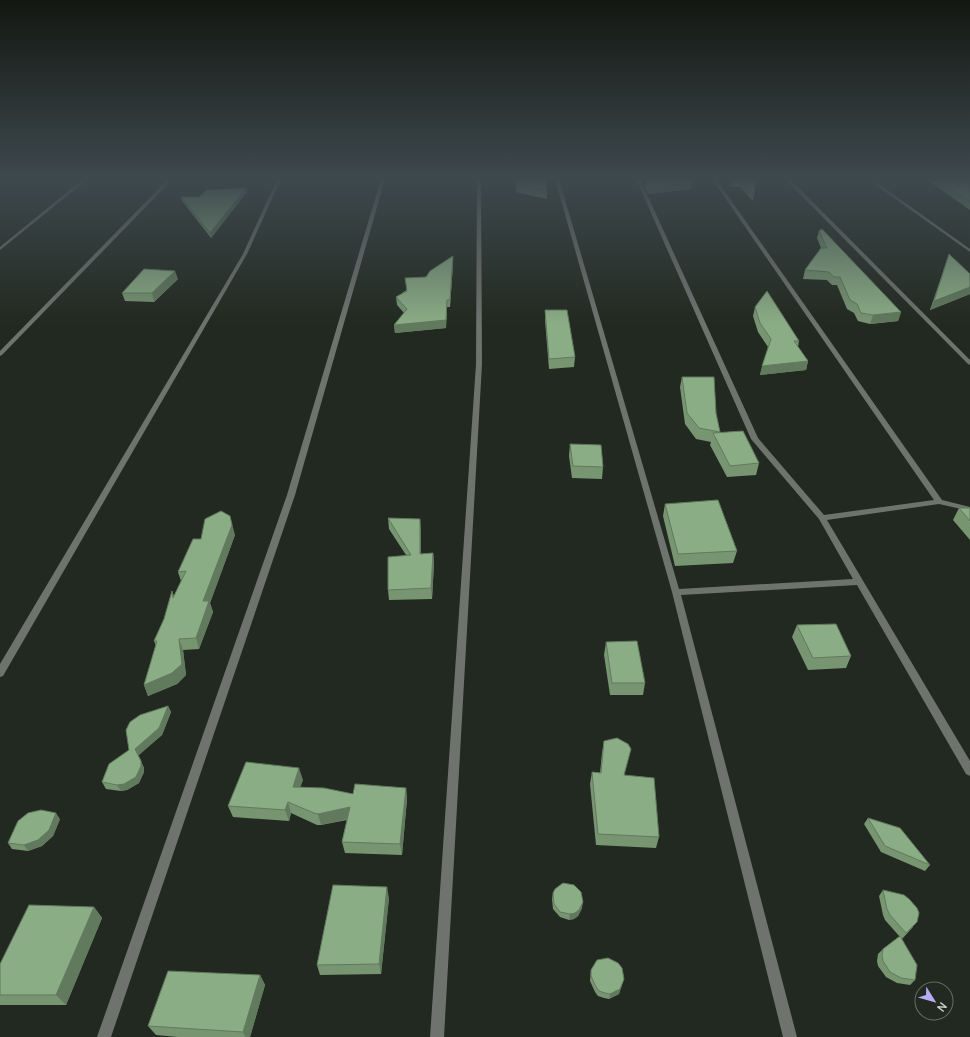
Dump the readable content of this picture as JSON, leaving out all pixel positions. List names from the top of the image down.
{
  "north": "bottom right"
}
